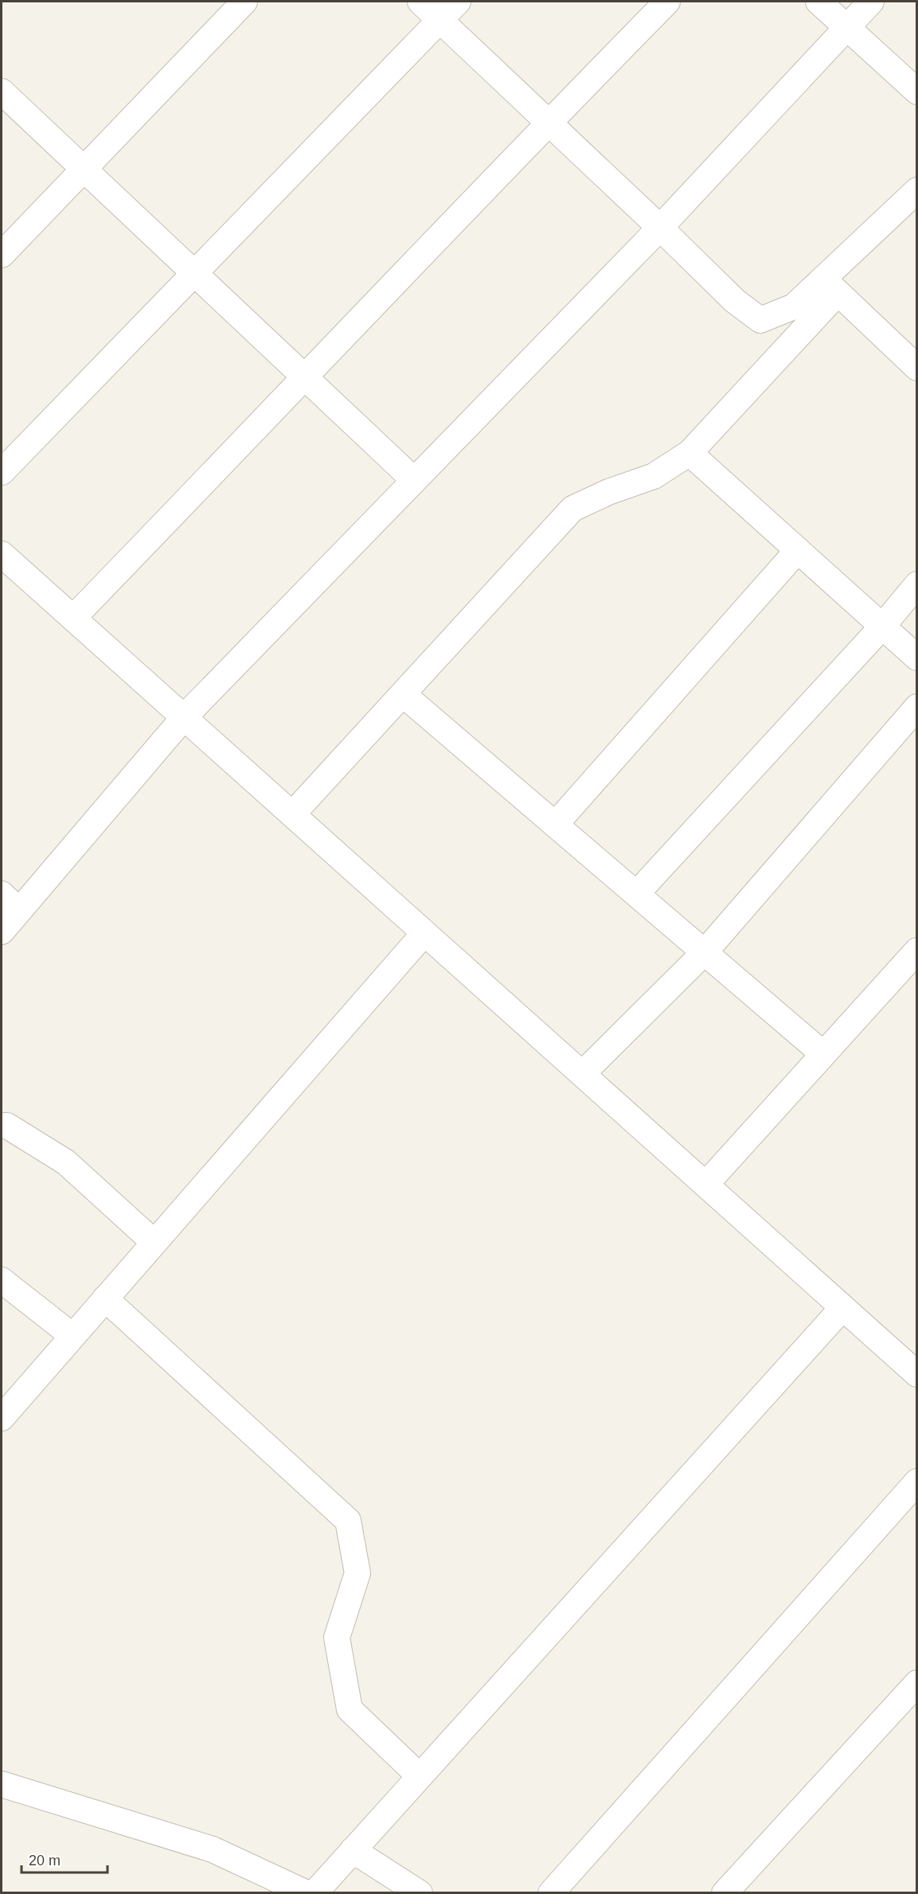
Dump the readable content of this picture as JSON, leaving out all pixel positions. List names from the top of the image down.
{
  "scale_bar": "20 m"
}
